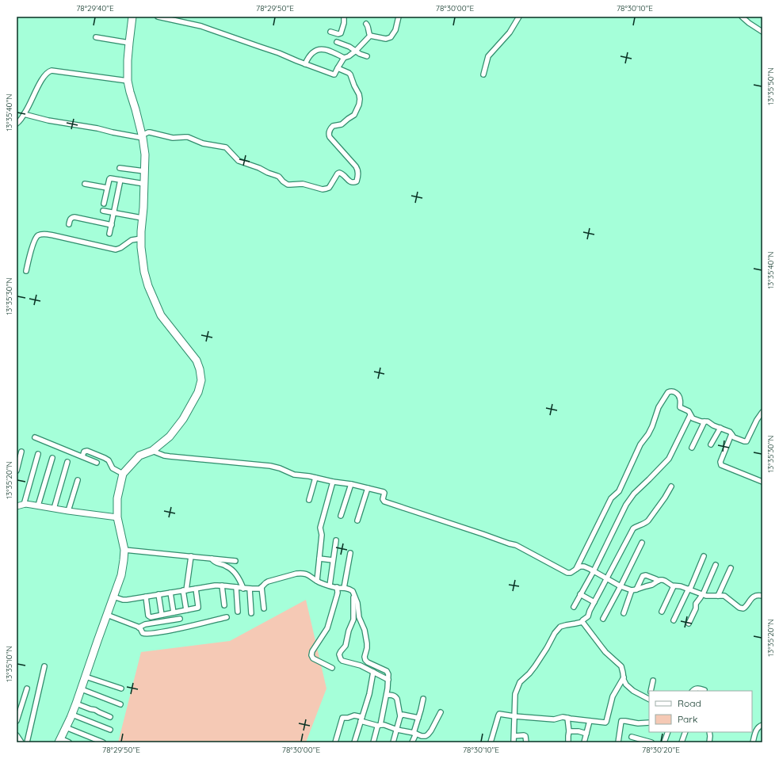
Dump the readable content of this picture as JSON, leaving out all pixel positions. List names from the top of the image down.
{
  "legend": ["Road", "Park"],
  "coordinates": [
    "78°29'40\"E",
    "78°29'50\"E",
    "78°30'00\"E",
    "78°30'10\"E",
    "13°35'50\"N",
    "13°35'40\"N",
    "13°35'30\"N",
    "13°35'20\"N",
    "13°35'10\"N",
    "78°30'20\"E"
  ]
}
